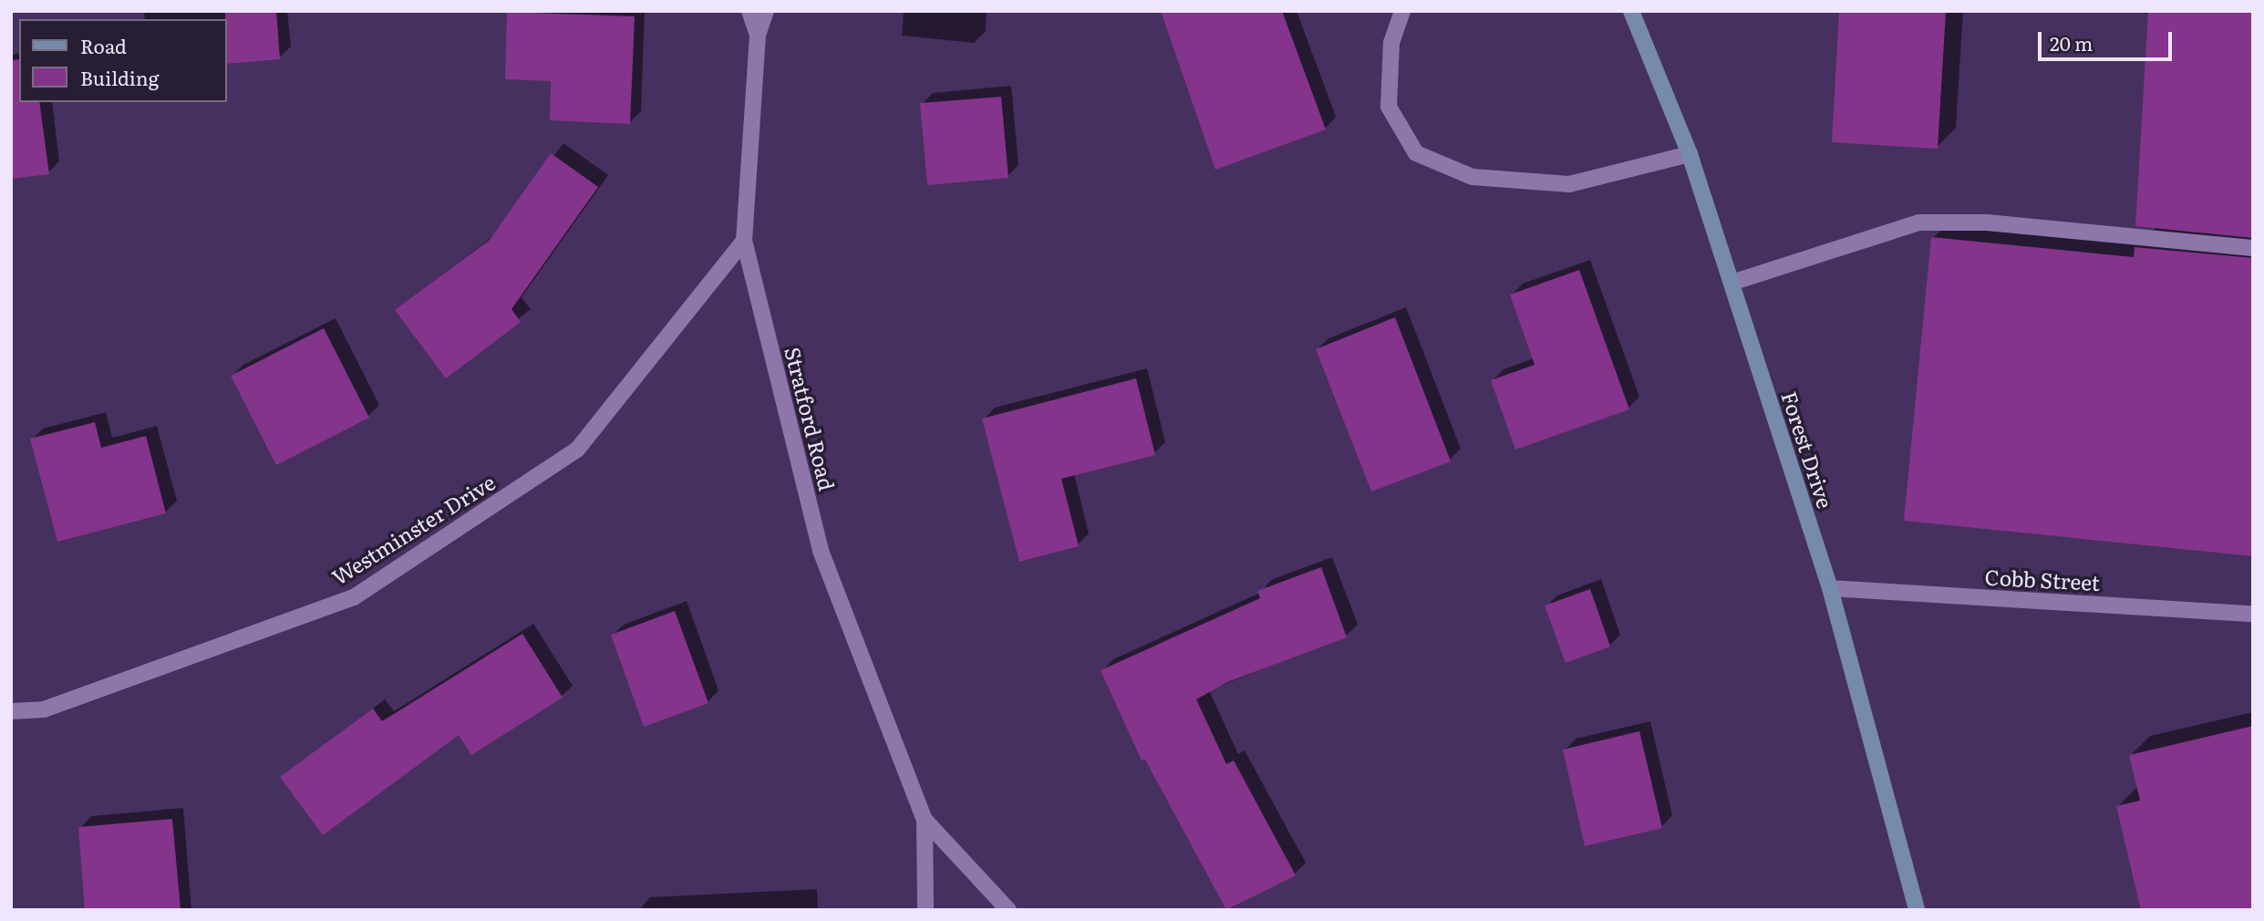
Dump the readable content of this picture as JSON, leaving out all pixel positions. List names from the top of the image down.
{
  "streets": {
    "main road": ["Forest Drive"],
    "street": ["Stratford Road", "Westminster Drive", "Cobb Street"]
  },
  "crossings": [
    ["Stratford Road", "Westminster Drive"],
    ["Forest Drive", "Cobb Street"]
  ],
  "legend": ["Road", "Building"],
  "scale_bar": "20 m"
}
